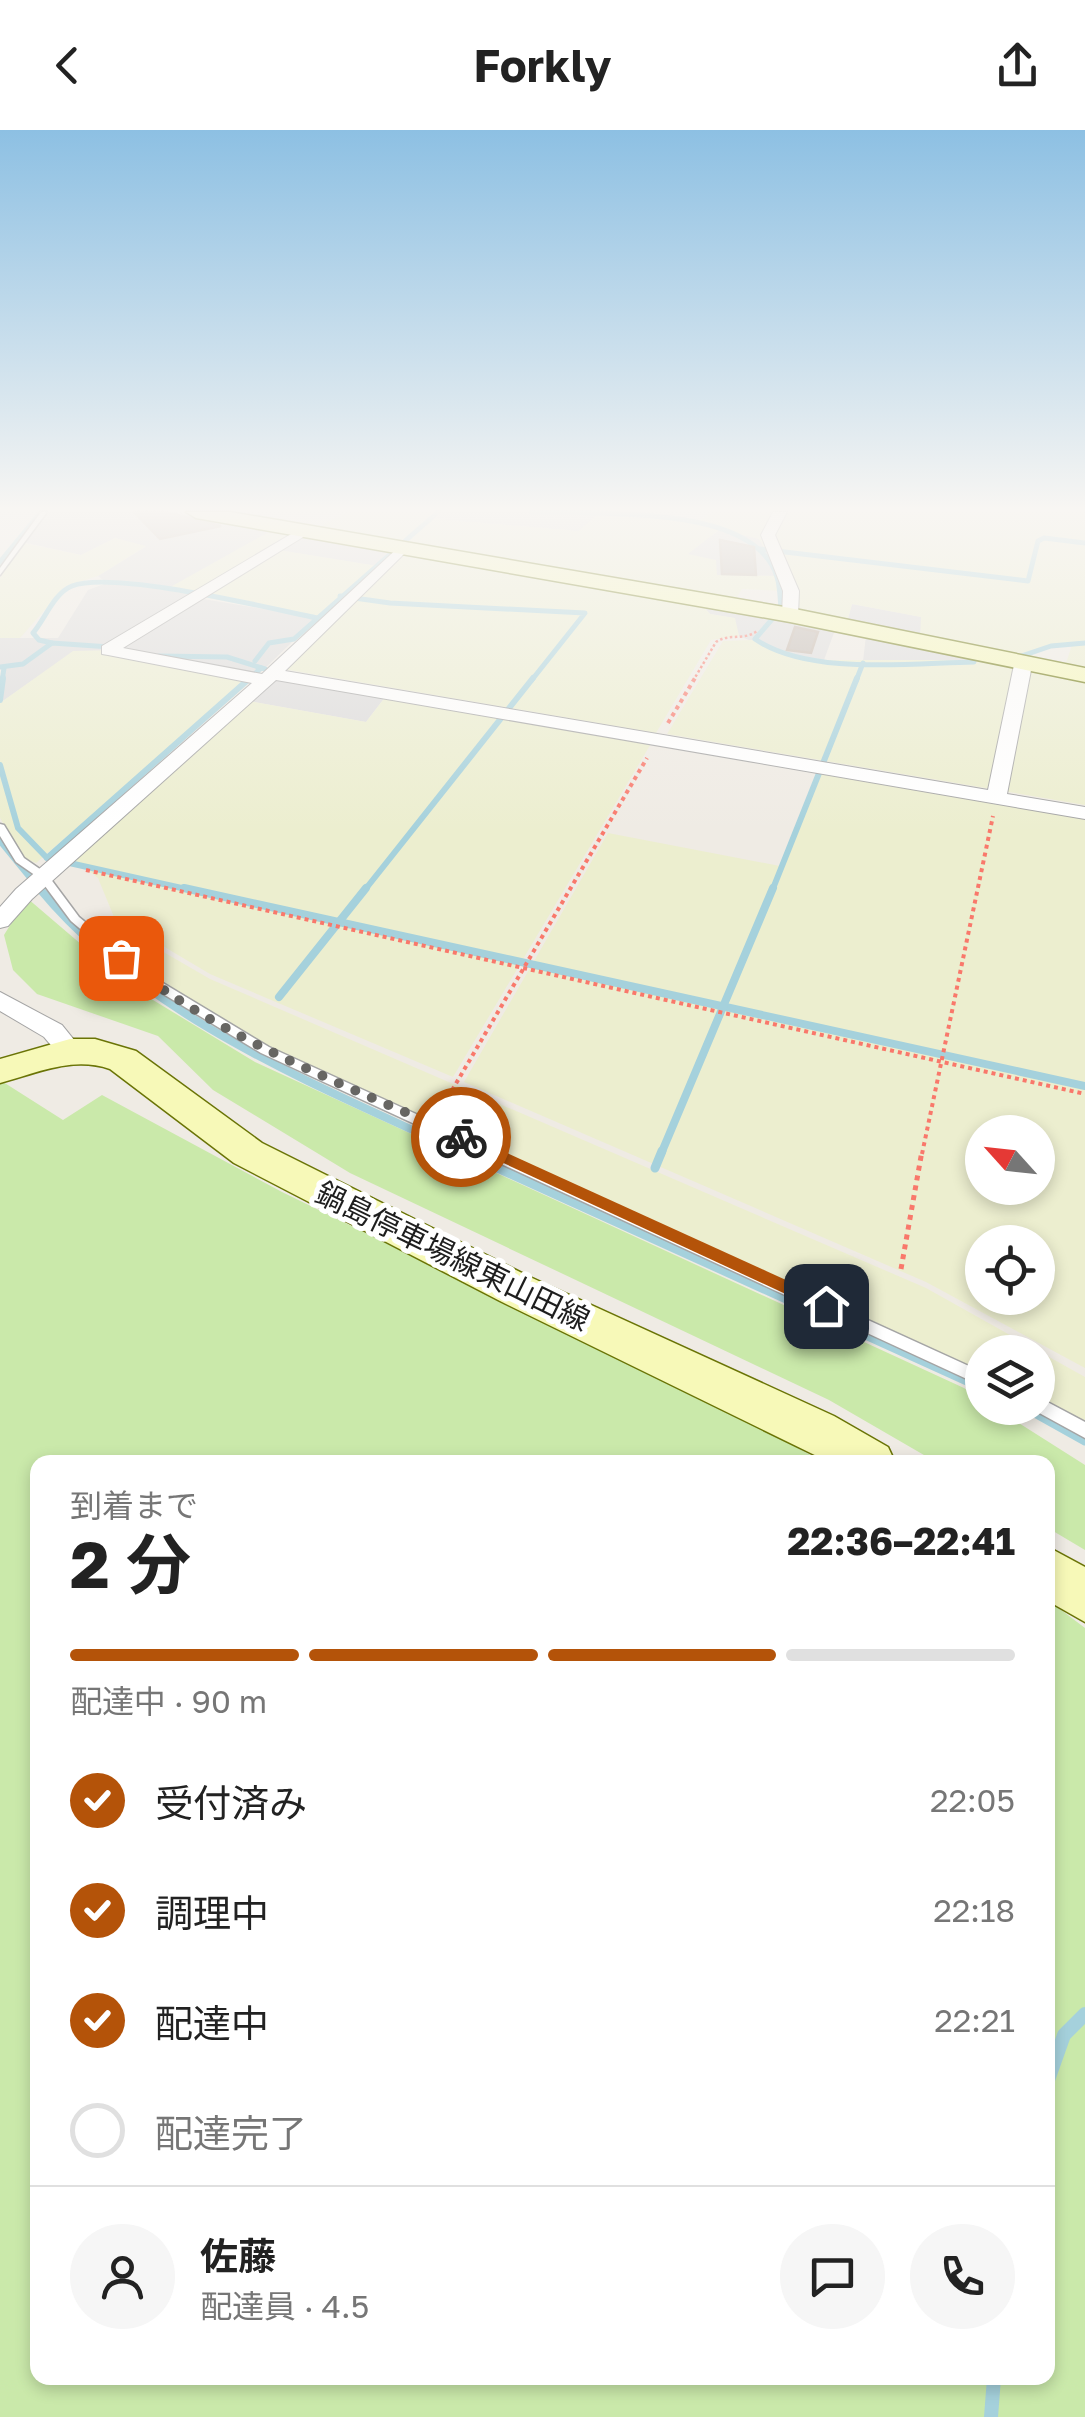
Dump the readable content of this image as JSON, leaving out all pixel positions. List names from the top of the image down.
{
  "streets": {
    "street": ["鍋島停車場線東山田線"]
  },
  "north": "top left",
  "page": {
    "header": "Forkly",
    "heading": ["2 分", "到着まで", "22:36–22:41"],
    "panel": ["佐藤", "配達員 · 4.5"],
    "bar": "配達中 · 90 m",
    "list": [
      ["受付済み", "22:05"],
      ["調理中", "22:18"],
      ["配達中", "22:21"],
      "配達完了"
    ]
  }
}
